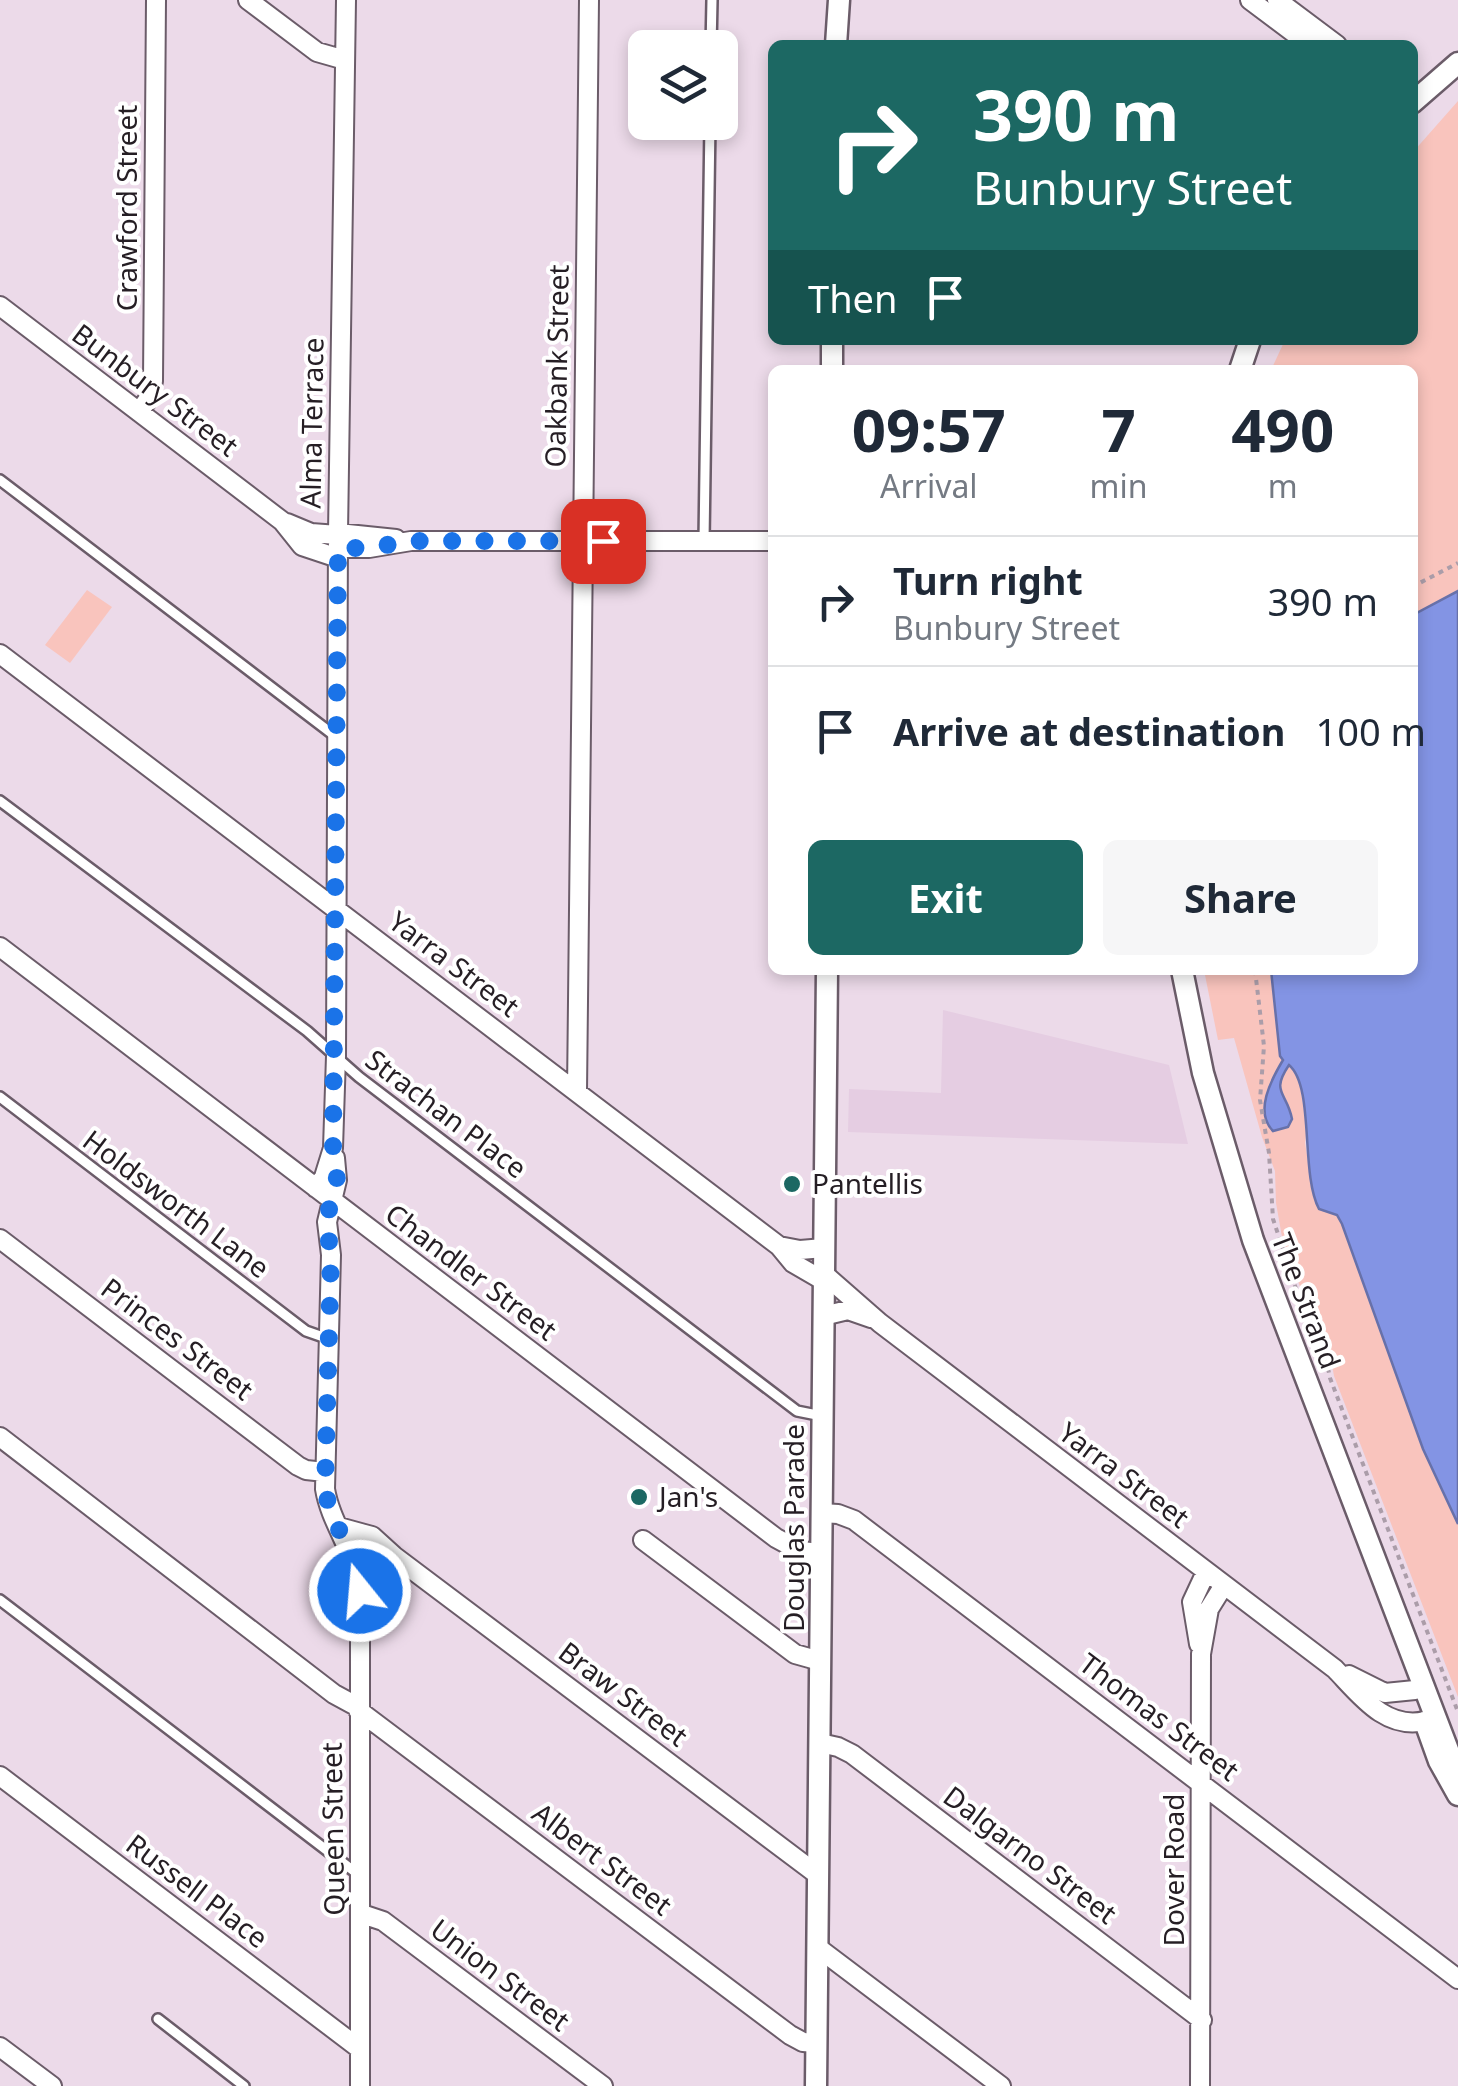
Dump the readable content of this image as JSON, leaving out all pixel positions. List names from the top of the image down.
{
  "streets": {
    "street": [
      "Crawford Street",
      "Oakbank Street",
      "Bunbury Street",
      "Alma Terrace",
      "Yarra Street",
      "Chandler Street",
      "The Strand",
      "Princes Street",
      "Douglas Parade",
      "Braw Street",
      "Thomas Street",
      "Queen Street",
      "Dalgarno Street",
      "Albert Street",
      "Dover Road",
      "Russell Place",
      "Union Street"
    ],
    "lane": ["Strachan Place", "Holdsworth Lane"]
  },
  "crossings": [
    ["Crawford Street", "Bunbury Street"],
    ["Oakbank Street", "Bunbury Street"],
    ["Oakbank Street", "Yarra Street"],
    ["Bunbury Street", "Alma Terrace"],
    ["Alma Terrace", "Yarra Street"],
    ["Alma Terrace", "Strachan Place"],
    ["Alma Terrace", "Holdsworth Lane"],
    ["Alma Terrace", "Chandler Street"],
    ["Alma Terrace", "Princes Street"],
    ["Alma Terrace", "Braw Street"],
    ["Alma Terrace", "Queen Street"],
    ["Yarra Street", "The Strand"],
    ["Yarra Street", "Douglas Parade"],
    ["Yarra Street", "Dover Road"],
    ["Strachan Place", "Douglas Parade"],
    ["Chandler Street", "Douglas Parade"],
    ["Douglas Parade", "Braw Street"],
    ["Douglas Parade", "Thomas Street"],
    ["Douglas Parade", "Dalgarno Street"],
    ["Douglas Parade", "Albert Street"],
    ["Thomas Street", "Dover Road"],
    ["Queen Street", "Albert Street"],
    ["Queen Street", "Russell Place"],
    ["Queen Street", "Union Street"],
    ["Dalgarno Street", "Dover Road"]
  ],
  "places": ["Pantellis", "Jan's"],
  "page": {
    "turn": ["390 m", "Bunbury Street"],
    "then": "Then",
    "eta": [
      "09:57",
      "Arrival",
      "7",
      "min",
      "490",
      "m"
    ],
    "list": [
      {
        "name": "Turn right",
        "note": "Bunbury Street",
        "value": "390 m"
      },
      {
        "name": "Arrive at destination",
        "value": "100 m"
      }
    ],
    "buttons": ["Exit", "Share"]
  }
}
